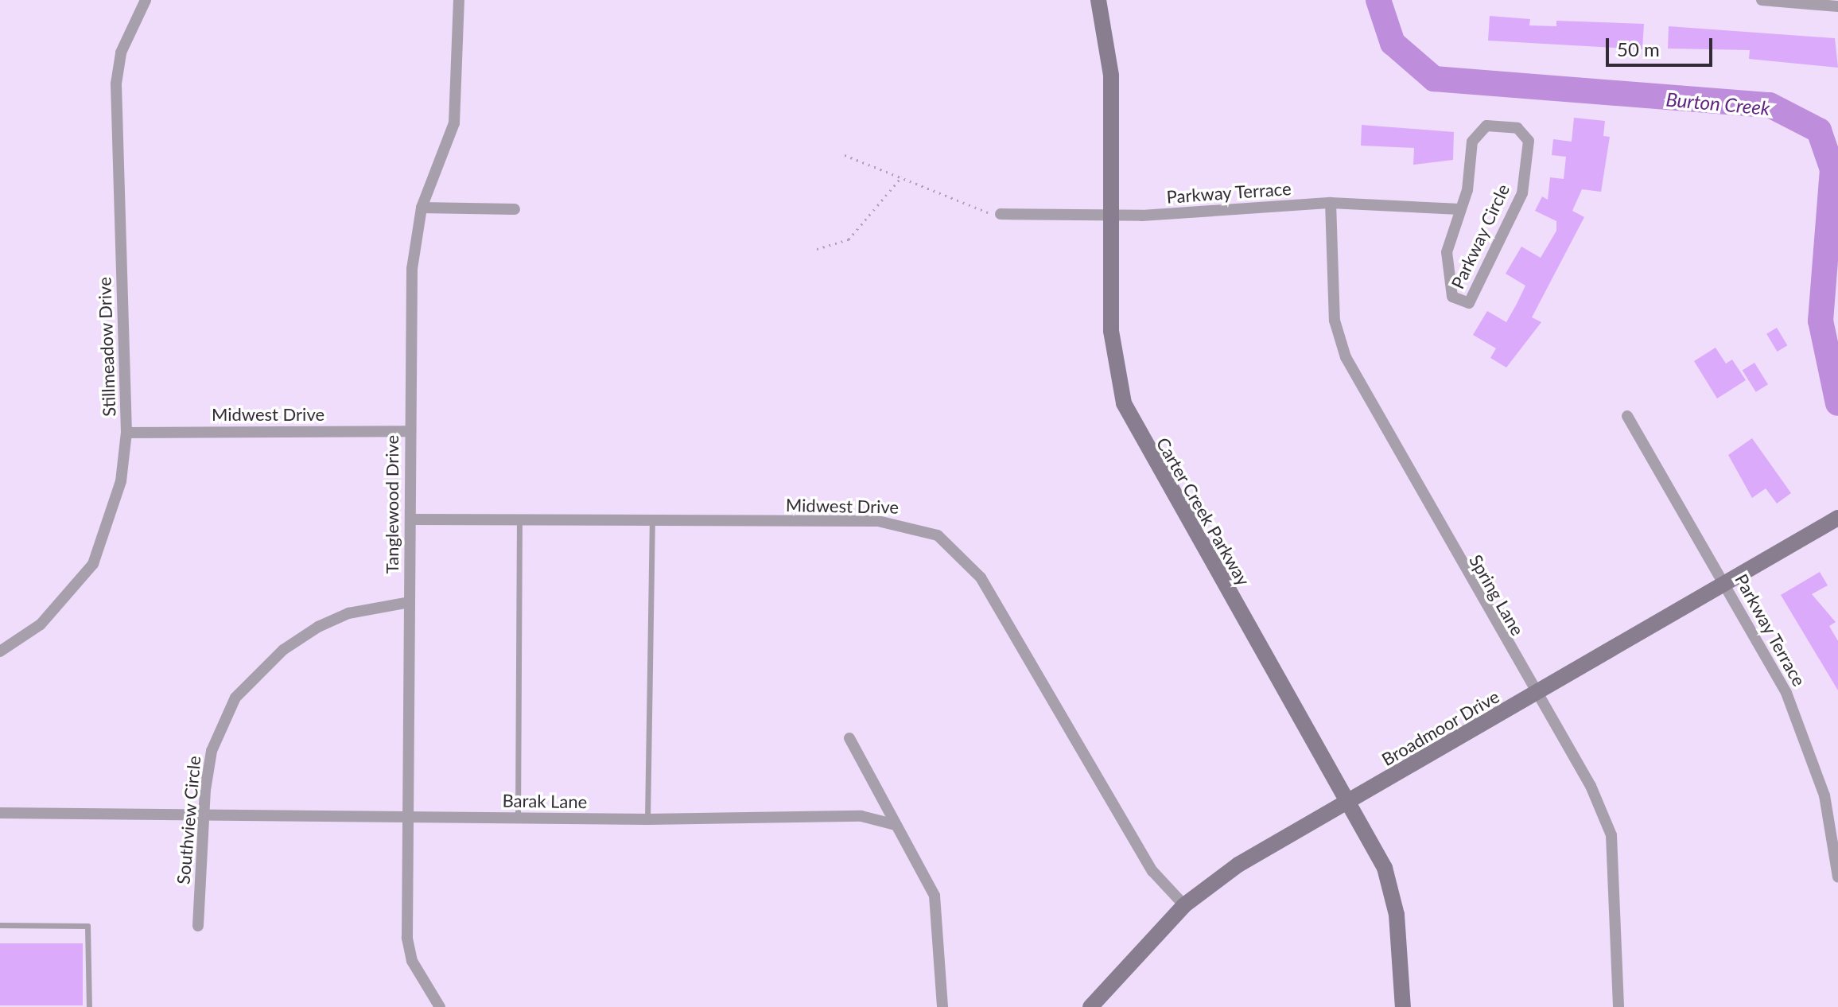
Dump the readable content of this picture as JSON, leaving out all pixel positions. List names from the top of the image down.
{
  "streets": {
    "street": [
      "Parkway Terrace",
      "Parkway Circle",
      "Stillmeadow Drive",
      "Midwest Drive",
      "Tanglewood Drive",
      "Carter Creek Parkway",
      "Spring Lane",
      "Broadmoor Drive",
      "Barak Lane",
      "Southview Circle"
    ]
  },
  "crossings": [
    ["Parkway Terrace", "Parkway Circle"],
    ["Parkway Terrace", "Carter Creek Parkway"],
    ["Parkway Terrace", "Spring Lane"],
    ["Parkway Terrace", "Broadmoor Drive"],
    ["Stillmeadow Drive", "Midwest Drive"],
    ["Midwest Drive", "Tanglewood Drive"],
    ["Midwest Drive", "Broadmoor Drive"],
    ["Tanglewood Drive", "Barak Lane"],
    ["Tanglewood Drive", "Southview Circle"],
    ["Carter Creek Parkway", "Broadmoor Drive"],
    ["Spring Lane", "Broadmoor Drive"],
    ["Barak Lane", "Southview Circle"]
  ],
  "water": ["Burton Creek"],
  "scale_bar": "50 m"
}
